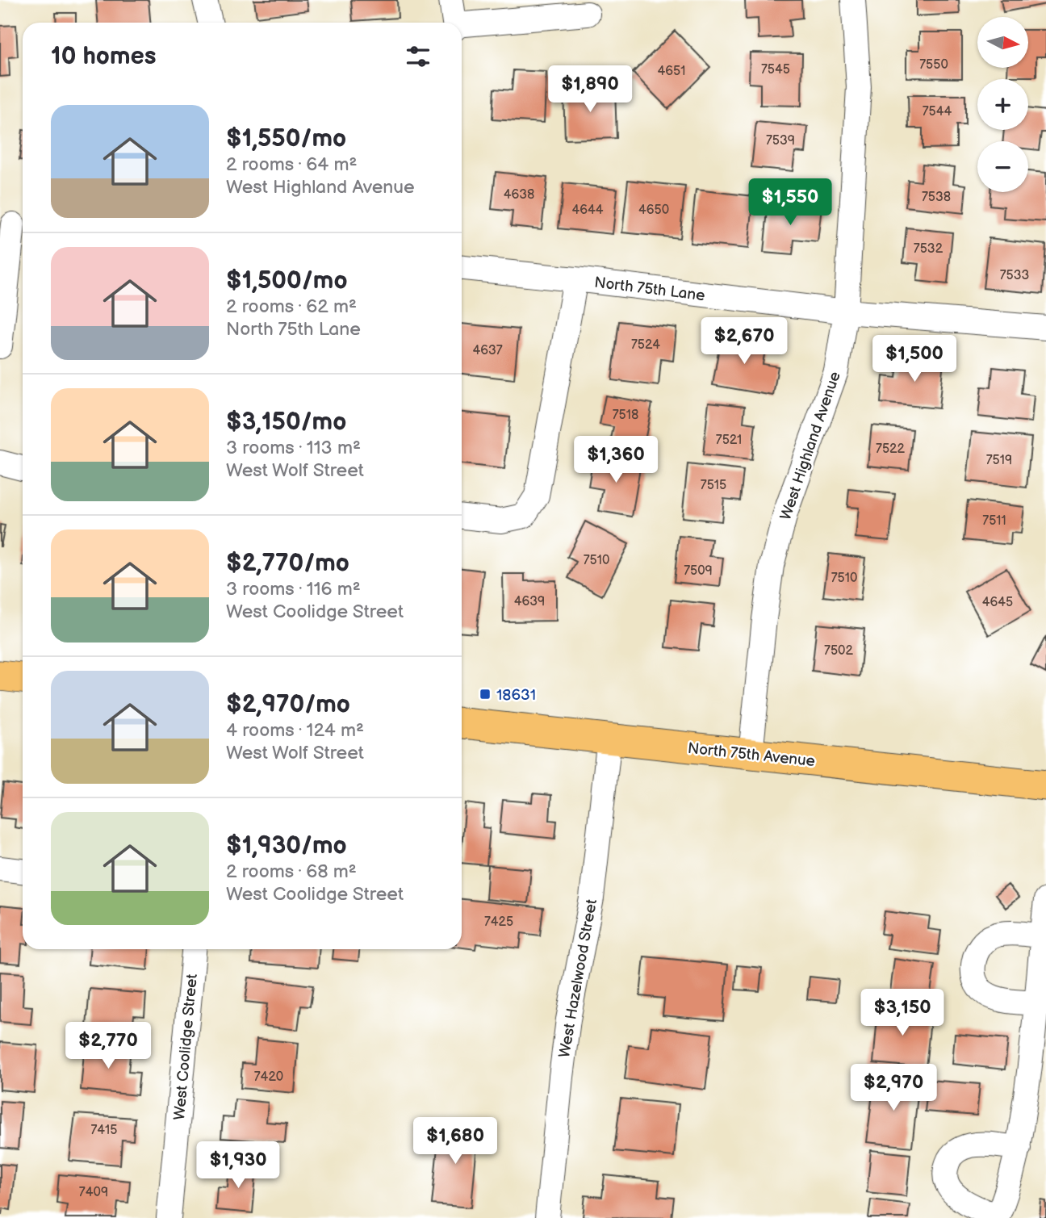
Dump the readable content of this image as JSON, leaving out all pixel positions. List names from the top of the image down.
{
  "streets": {
    "main road": ["North 75th Avenue"],
    "street": [
      "North 75th Lane",
      "West Highland Avenue",
      "West Hazelwood Street",
      "West Coolidge Street"
    ]
  },
  "crossings": [
    ["North 75th Lane", "West Highland Avenue"],
    ["West Highland Avenue", "North 75th Avenue"],
    ["North 75th Avenue", "West Hazelwood Street"]
  ],
  "places": {
    "transit": ["18631"]
  },
  "house_numbers": [
    "7550",
    "7545",
    "4651",
    "7544",
    "7539",
    "4638",
    "7538",
    "4644",
    "4650",
    "7532",
    "7533",
    "7524",
    "4637",
    "7518",
    "7521",
    "7522",
    "7519",
    "7515",
    "7511",
    "7510",
    "7509",
    "7510",
    "4639",
    "4645",
    "7502",
    "7425",
    "7420",
    "7415",
    "7409"
  ],
  "north": "right",
  "page": {
    "map_buttons": ["+", "−"],
    "heading": "10 homes",
    "price": [
      "$1,890",
      "$1,550",
      "$2,670",
      "$1,500",
      "$1,360",
      "$3,150",
      "$2,770",
      "$2,970",
      "$1,680",
      "$1,930"
    ],
    "list": [
      {
        "name": "$1,550/mo",
        "note": "2 rooms · 64 m² · West Highland Avenue"
      },
      {
        "name": "$1,500/mo",
        "note": "2 rooms · 62 m² · North 75th Lane"
      },
      {
        "name": "$3,150/mo",
        "note": "3 rooms · 113 m² · West Wolf Street"
      },
      {
        "name": "$2,770/mo",
        "note": "3 rooms · 116 m² · West Coolidge Street"
      },
      {
        "name": "$2,970/mo",
        "note": "4 rooms · 124 m² · West Wolf Street"
      },
      {
        "name": "$1,930/mo",
        "note": "2 rooms · 68 m² · West Coolidge Street"
      }
    ]
  }
}
